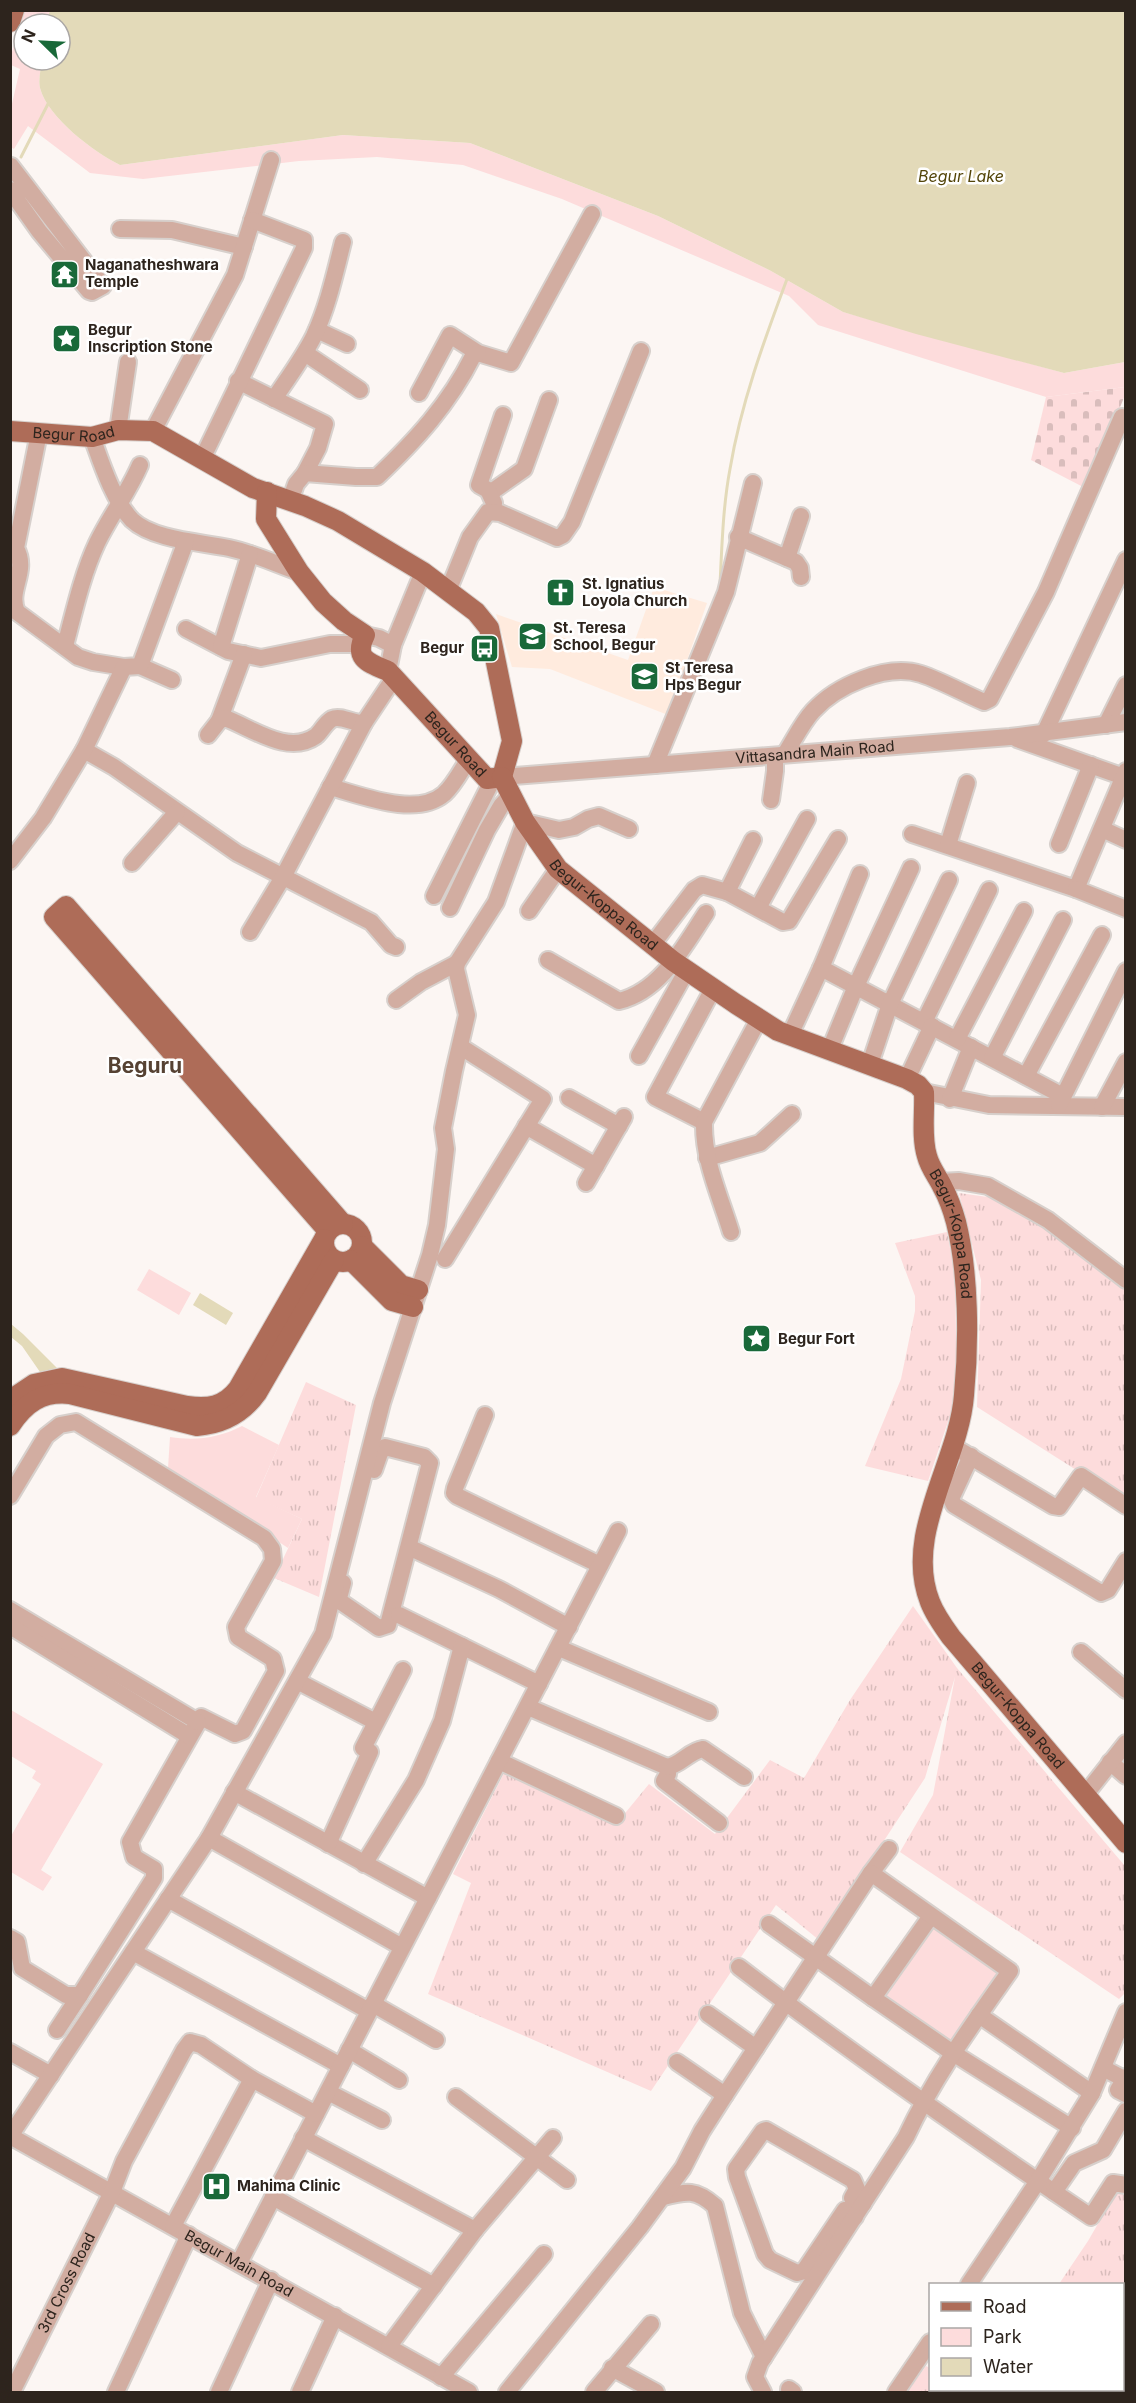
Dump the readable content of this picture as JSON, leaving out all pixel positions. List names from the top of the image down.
{
  "streets": {
    "main road": ["Begur Road", "Begur-Koppa Road"],
    "street": ["Vittasandra Main Road", "Begur Main Road", "3rd Cross Road"]
  },
  "crossings": [
    ["Begur Road", "Vittasandra Main Road"],
    ["Begur Road", "Begur-Koppa Road"],
    ["Vittasandra Main Road", "Begur-Koppa Road"],
    ["Begur Main Road", "3rd Cross Road"]
  ],
  "districts": ["Beguru"],
  "water": ["Begur Lake"],
  "places": {
    "temple": ["Naganatheshwara Temple"],
    "place": ["Begur Inscription Stone", "Begur Fort"],
    "church": ["St. Ignatius Loyola Church"],
    "school or university": ["St. Teresa School, Begur", "St Teresa Hps Begur"],
    "bus stop": ["Begur"],
    "hospital": ["Mahima Clinic"]
  },
  "legend": ["Road", "Park", "Water"],
  "north": "top left"
}
